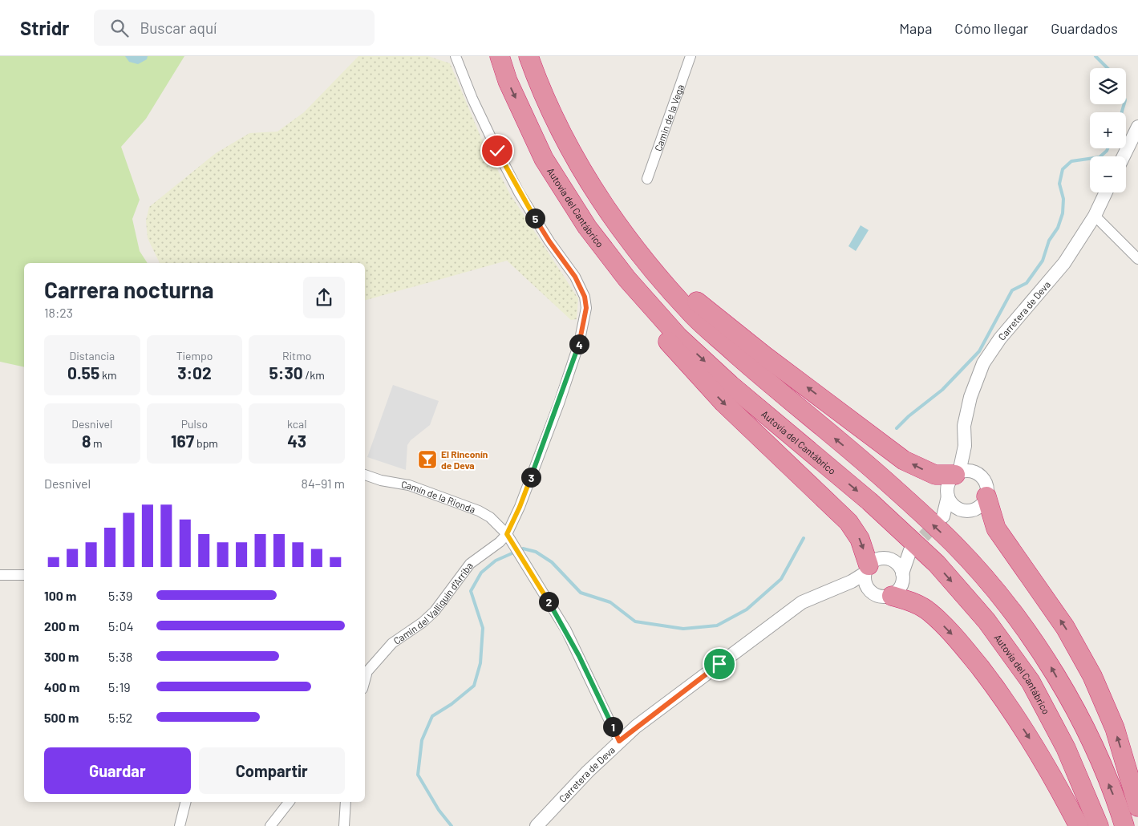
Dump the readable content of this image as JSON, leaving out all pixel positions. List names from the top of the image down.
{
  "streets": {
    "highway": ["Autovía del Cantábrico"],
    "street": [
      "Camin de la Vega",
      "Carretera de Deva",
      "Camín de la Rionda",
      "Camín del Valliquín d'Arriba"
    ]
  },
  "crossings": [
    ["Carretera de Deva", "Camín de la Rionda"],
    ["Camín de la Rionda", "Camín del Valliquín d'Arriba"]
  ],
  "places": {
    "bar": ["El Rinconín de Deva"]
  },
  "page": {
    "header": "Stridr",
    "search": "Buscar aquí",
    "nav": ["Mapa", "Cómo llegar", "Guardados"],
    "map_buttons": ["+", "−"],
    "pins": [
      "5",
      "4",
      "3",
      "2",
      "1"
    ],
    "heading": ["Carrera nocturna", "18:23"],
    "stats": [
      ["Distancia", "0.55 km"],
      ["Tiempo", "3:02"],
      ["Ritmo", "5:30 /km"],
      ["Desnivel", "8 m"],
      ["Pulso", "167 bpm"],
      ["kcal", "43"]
    ],
    "chart": ["Desnivel", "84–91 m"],
    "list": [
      {
        "name": "100 m",
        "note": "5:39"
      },
      {
        "name": "200 m",
        "note": "5:04"
      },
      {
        "name": "300 m",
        "note": "5:38"
      },
      {
        "name": "400 m",
        "note": "5:19"
      },
      {
        "name": "500 m",
        "note": "5:52"
      }
    ],
    "buttons": ["Guardar", "Compartir"]
  }
}
